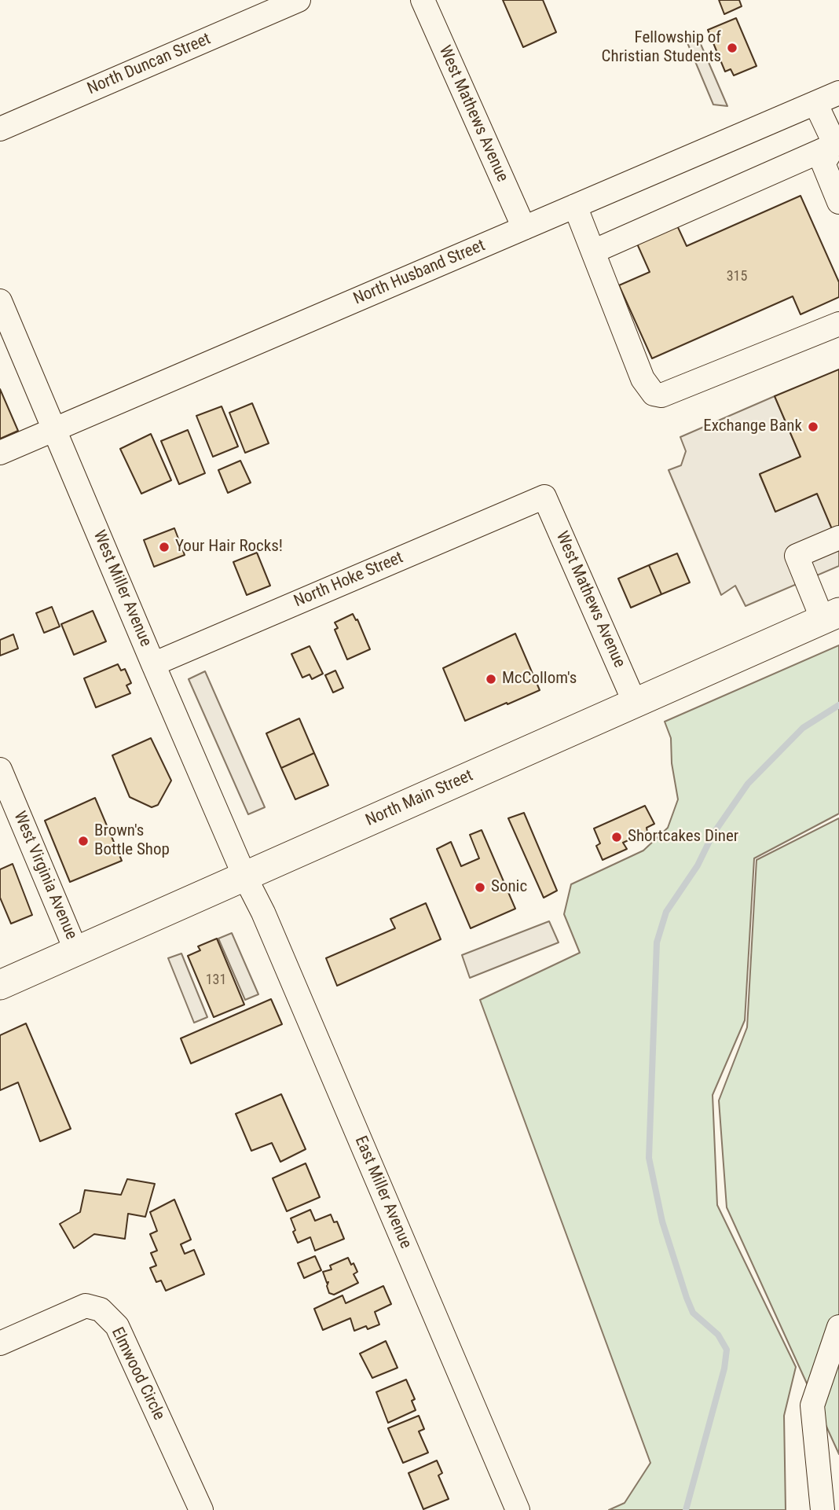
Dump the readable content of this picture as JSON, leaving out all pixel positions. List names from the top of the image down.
{
  "streets": {
    "main road": ["North Main Street"],
    "street": [
      "North Duncan Street",
      "West Mathews Avenue",
      "North Husband Street",
      "North Hoke Street",
      "West Miller Avenue",
      "West Virginia Avenue",
      "East Miller Avenue",
      "Elmwood Circle"
    ]
  },
  "crossings": [
    ["West Mathews Avenue", "North Husband Street"],
    ["West Mathews Avenue", "North Hoke Street"],
    ["West Mathews Avenue", "North Main Street"],
    ["North Husband Street", "West Miller Avenue"],
    ["North Hoke Street", "West Miller Avenue"],
    ["West Miller Avenue", "North Main Street"],
    ["West Miller Avenue", "East Miller Avenue"],
    ["North Main Street", "West Virginia Avenue"],
    ["North Main Street", "East Miller Avenue"]
  ],
  "places": [
    "Fellowship of Christian Students",
    "Exchange Bank",
    "Your Hair Rocks!",
    "McCollom's",
    "Shortcakes Diner",
    "Brown's Bottle Shop",
    "Sonic"
  ],
  "house_numbers": ["315", "131"]
}
